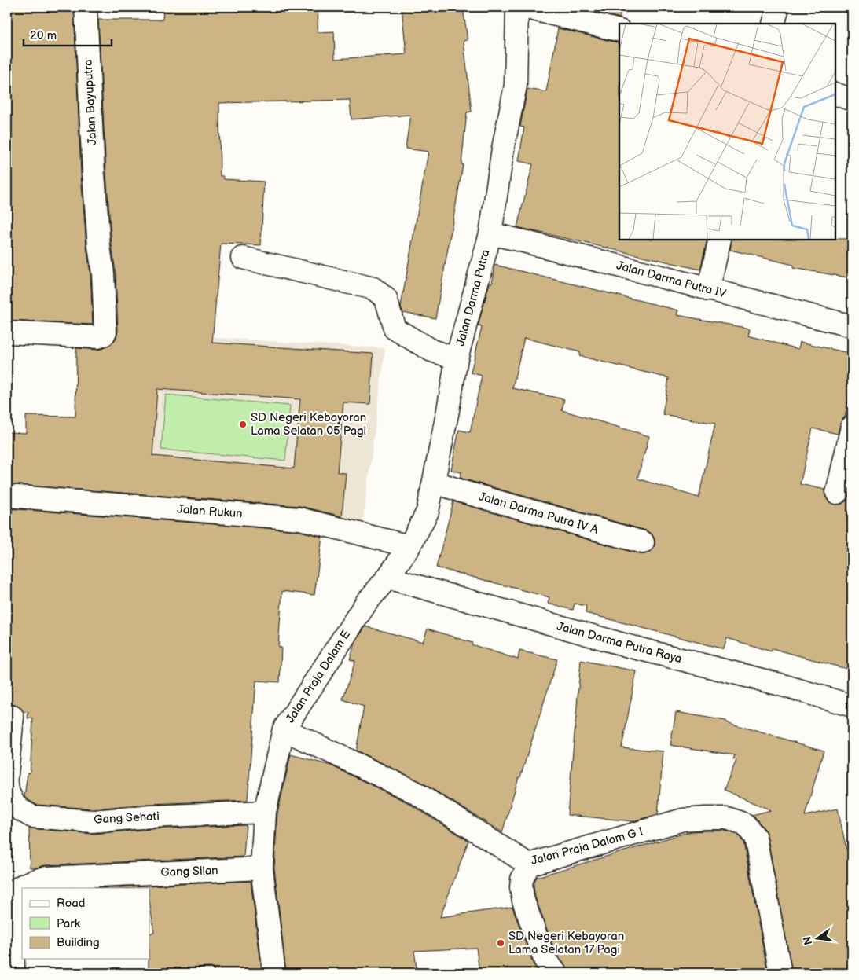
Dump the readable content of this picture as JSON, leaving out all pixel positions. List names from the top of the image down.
{
  "streets": {
    "street": [
      "Jalan Bayuputra",
      "Jalan Darma Putra IV",
      "Jalan Darma Putra",
      "Jalan Rukun",
      "Jalan Darma Putra IV A",
      "Jalan Darma Putra Raya",
      "Jalan Praja Dalam E",
      "Gang Sehati",
      "Jalan Praja Dalam G I",
      "Gang Silan"
    ]
  },
  "crossings": [
    ["Jalan Darma Putra IV", "Jalan Darma Putra"],
    ["Jalan Darma Putra", "Jalan Rukun"],
    ["Jalan Darma Putra", "Jalan Darma Putra IV A"],
    ["Jalan Darma Putra", "Jalan Darma Putra Raya"],
    ["Jalan Darma Putra", "Jalan Praja Dalam E"],
    ["Jalan Darma Putra Raya", "Jalan Praja Dalam E"],
    ["Jalan Praja Dalam E", "Gang Sehati"],
    ["Jalan Praja Dalam E", "Jalan Praja Dalam G I"],
    ["Jalan Praja Dalam E", "Gang Silan"]
  ],
  "places": ["SD Negeri Kebayoran Lama Selatan 05 Pagi", "SD Negeri Kebayoran Lama Selatan 17 Pagi"],
  "legend": ["Road", "Park", "Building"],
  "scale_bar": "20 m",
  "north": "left"
}
